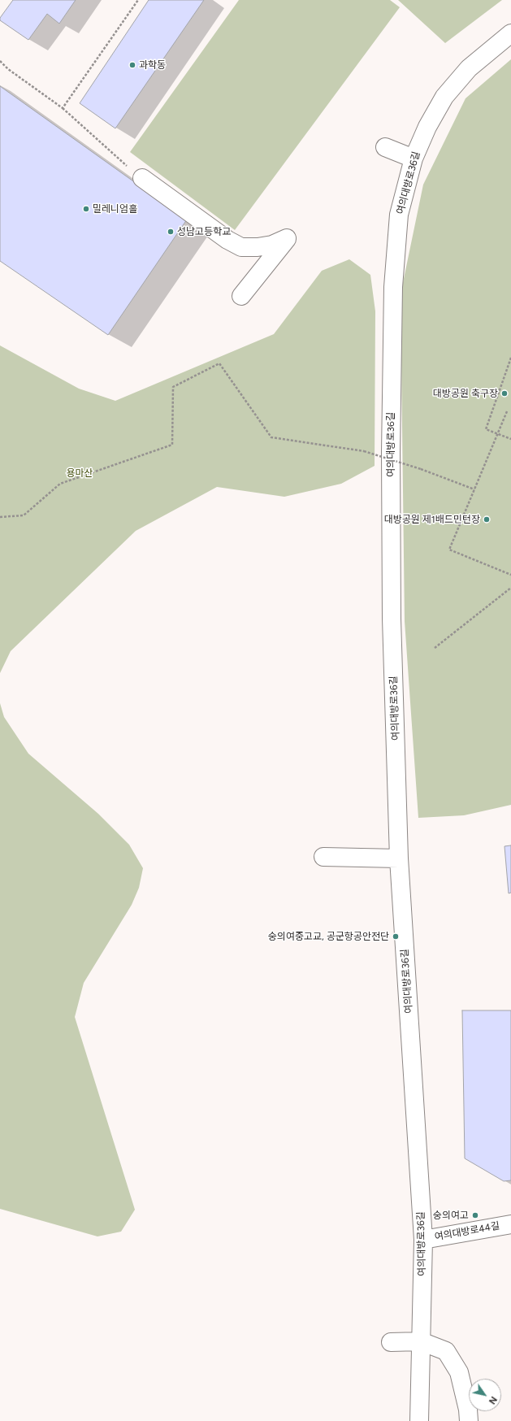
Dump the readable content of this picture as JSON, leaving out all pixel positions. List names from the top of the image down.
{
  "streets": {
    "street": ["여의대방로36길", "여의대방로44길"]
  },
  "crossings": [
    ["여의대방로36길", "여의대방로44길"]
  ],
  "parks": ["용마산"],
  "places": [
    "과학동",
    "밀레니엄홀",
    "성남고등학교",
    "대방공원 축구장",
    "대방공원 제1배드민턴장",
    "숭의여중고교, 공군항공안전단",
    "숭의여고"
  ],
  "north": "bottom right"
}
